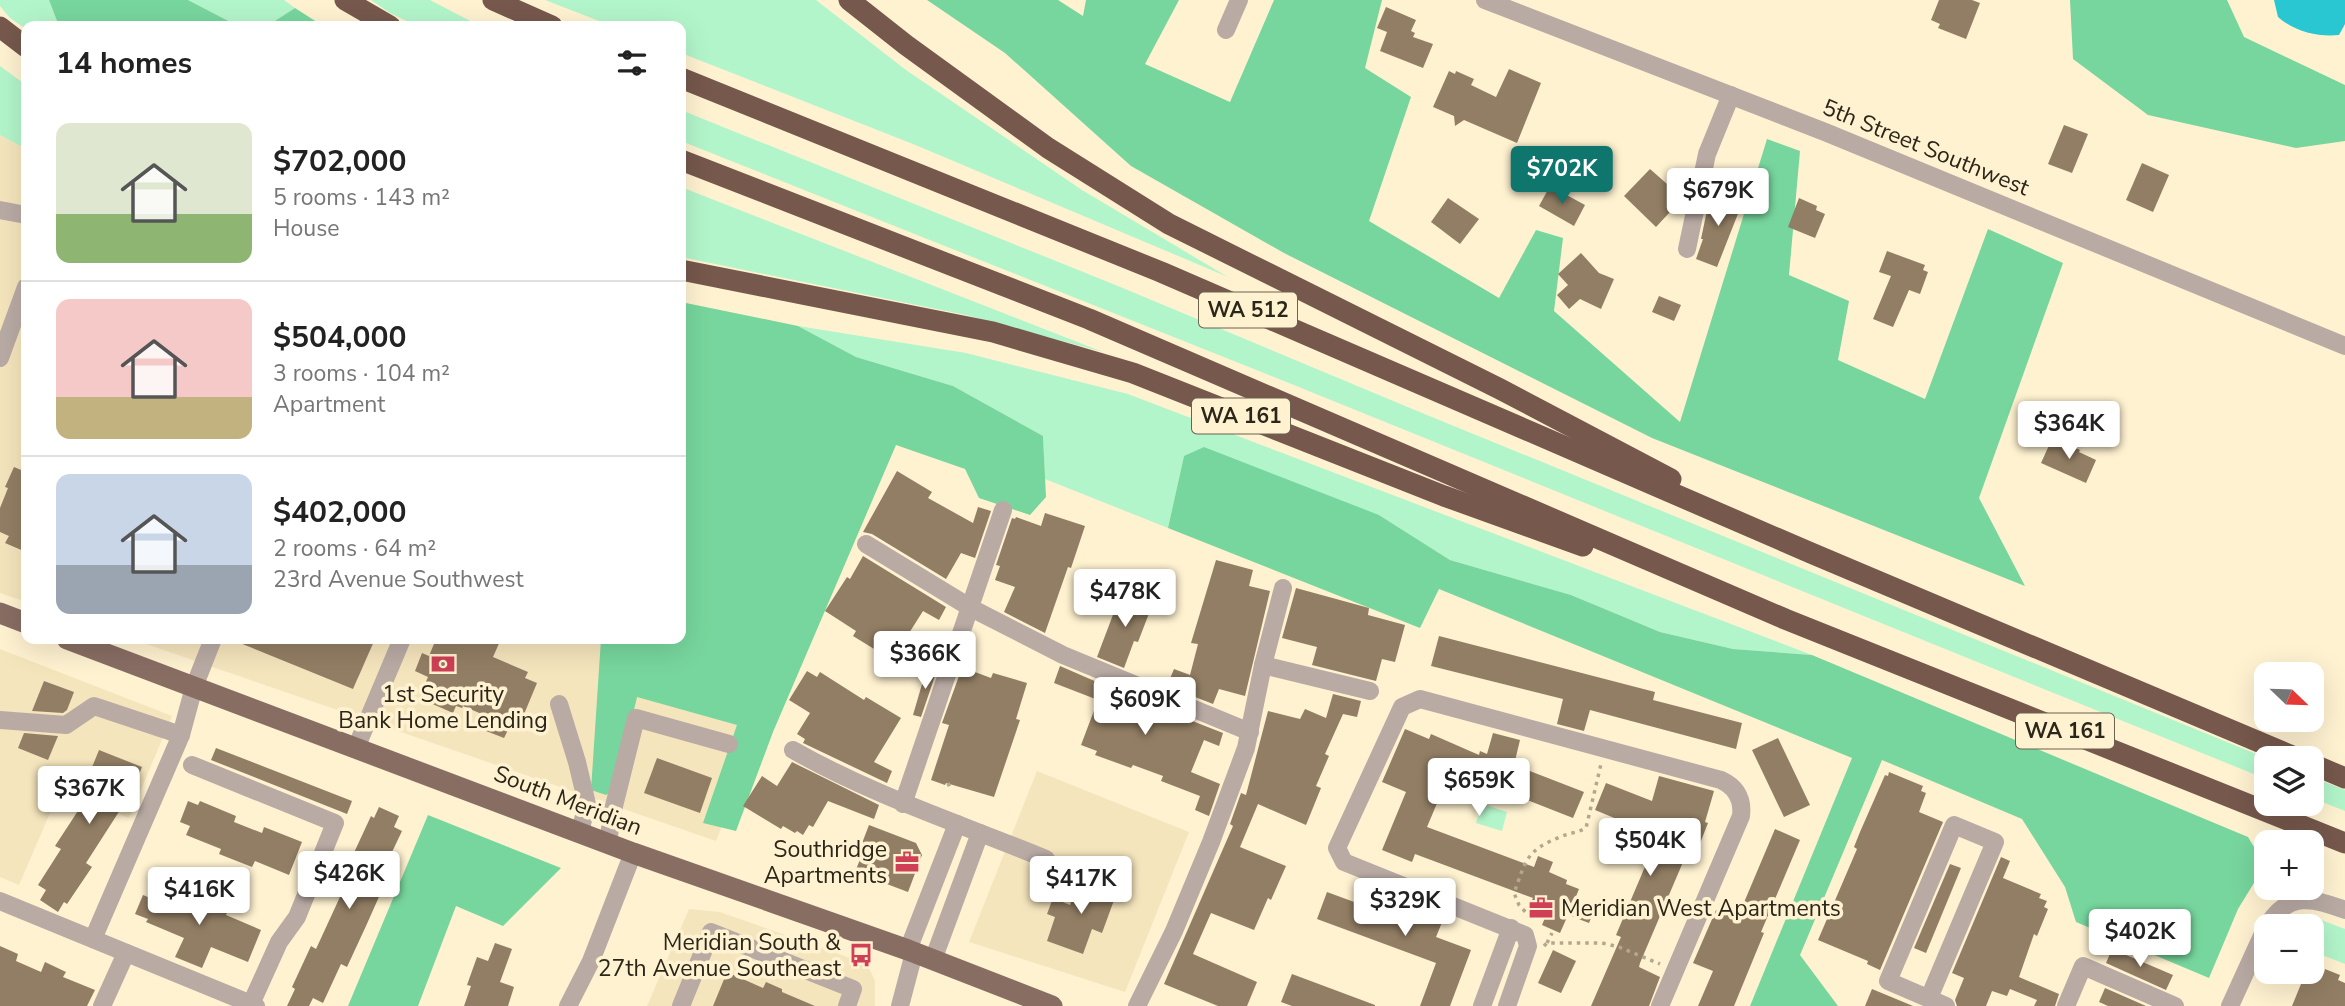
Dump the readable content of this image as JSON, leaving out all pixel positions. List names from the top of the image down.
{
  "streets": {
    "highway": ["WA 512", "WA 161"],
    "main road": ["South Meridian"],
    "street": ["5th Street Southwest"]
  },
  "crossings": [
    ["WA 512", "WA 161"]
  ],
  "places": {
    "bank": ["1st Security Bank Home Lending"],
    "office": ["Southridge Apartments", "Meridian West Apartments"],
    "bus stop": ["Meridian South & 27th Avenue Southeast"]
  },
  "north": "bottom right",
  "page": {
    "heading": "14 homes",
    "list": [
      {
        "name": "$702,000",
        "note": "5 rooms · 143 m² · House"
      },
      {
        "name": "$504,000",
        "note": "3 rooms · 104 m² · Apartment"
      },
      {
        "name": "$402,000",
        "note": "2 rooms · 64 m² · 23rd Avenue Southwest"
      }
    ],
    "price": [
      "$702K",
      "$679K",
      "$364K",
      "$478K",
      "$366K",
      "$609K",
      "$659K",
      "$367K",
      "$504K",
      "$426K",
      "$417K",
      "$416K",
      "$329K",
      "$402K"
    ],
    "map_buttons": ["+", "−"]
  }
}
